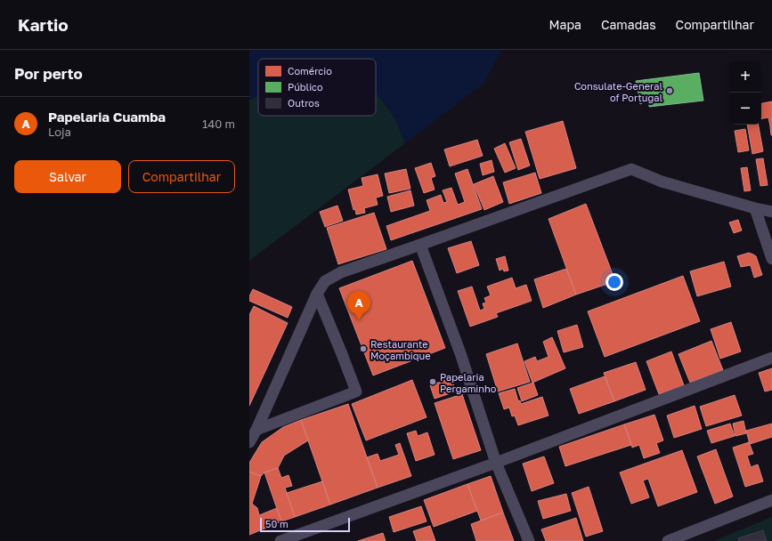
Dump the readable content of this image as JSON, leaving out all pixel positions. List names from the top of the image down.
{
  "places": ["Consulate-General of Portugal", "Restaurante Moçambique", "Papelaria Pergaminho"],
  "legend": ["Comércio", "Público", "Outros"],
  "scale_bar": "50 m",
  "page": {
    "header": "Kartio",
    "nav": ["Mapa", "Camadas", "Compartilhar"],
    "heading": "Por perto",
    "map_buttons": ["+", "−"],
    "list": [
      {
        "mark": "A",
        "name": "Papelaria Cuamba",
        "note": "Loja",
        "value": "140 m"
      }
    ],
    "buttons": ["Salvar", "Compartilhar"],
    "pins": "A",
    "scale": "50 m"
  }
}
